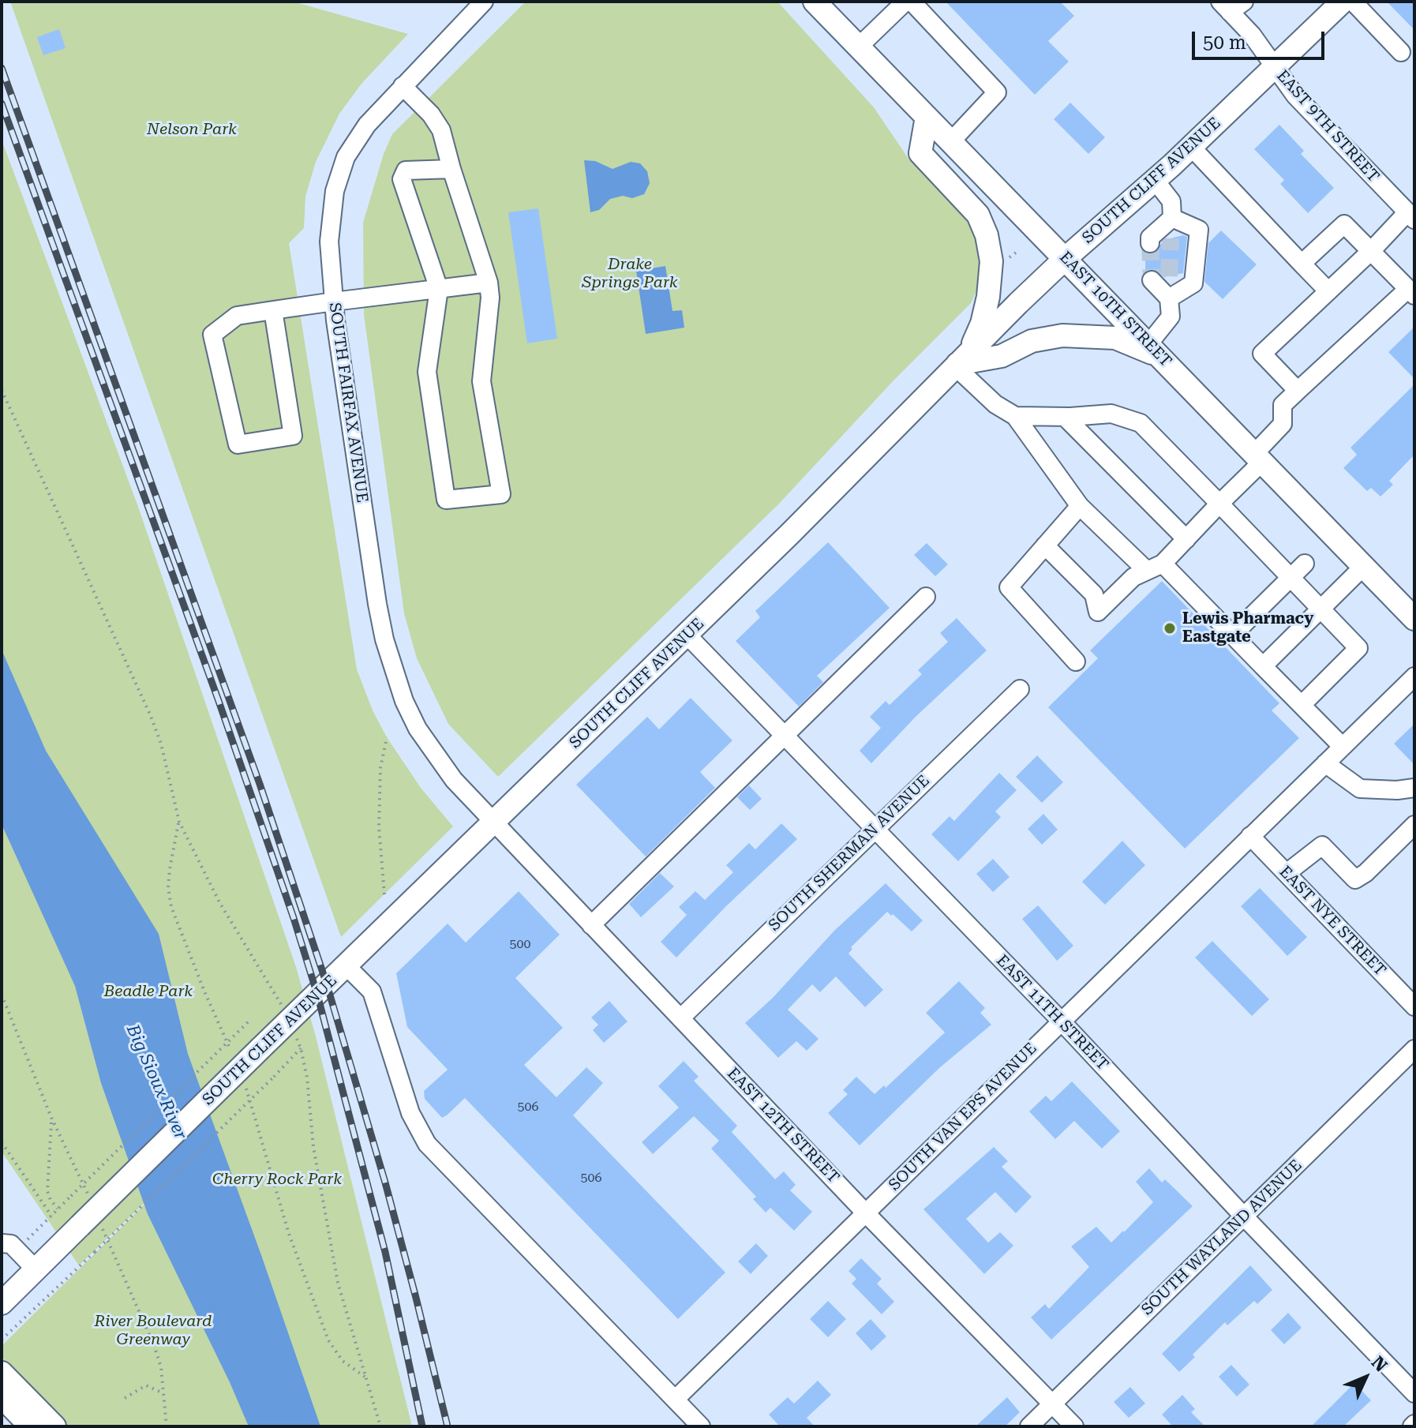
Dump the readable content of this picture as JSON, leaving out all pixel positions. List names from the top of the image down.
{
  "streets": {
    "main road": ["SOUTH CLIFF AVENUE", "EAST 10TH STREET"],
    "street": [
      "EAST 9TH STREET",
      "SOUTH FAIRFAX AVENUE",
      "SOUTH SHERMAN AVENUE",
      "EAST NYE STREET",
      "EAST 11TH STREET",
      "SOUTH VAN EPS AVENUE",
      "EAST 12TH STREET",
      "SOUTH WAYLAND AVENUE"
    ]
  },
  "crossings": [
    ["EAST 9TH STREET", "SOUTH CLIFF AVENUE"],
    ["SOUTH CLIFF AVENUE", "EAST 10TH STREET"],
    ["SOUTH CLIFF AVENUE", "SOUTH FAIRFAX AVENUE"],
    ["SOUTH CLIFF AVENUE", "EAST 11TH STREET"],
    ["SOUTH CLIFF AVENUE", "EAST 12TH STREET"],
    ["SOUTH FAIRFAX AVENUE", "EAST 12TH STREET"],
    ["SOUTH SHERMAN AVENUE", "EAST 11TH STREET"],
    ["SOUTH SHERMAN AVENUE", "EAST 12TH STREET"],
    ["EAST NYE STREET", "SOUTH VAN EPS AVENUE"],
    ["EAST 11TH STREET", "SOUTH VAN EPS AVENUE"],
    ["EAST 11TH STREET", "SOUTH WAYLAND AVENUE"],
    ["SOUTH VAN EPS AVENUE", "EAST 12TH STREET"],
    ["EAST 12TH STREET", "SOUTH WAYLAND AVENUE"]
  ],
  "water": ["Big Sioux River"],
  "parks": [
    "Nelson Park",
    "Drake Springs Park",
    "Beadle Park",
    "Cherry Rock Park",
    "River Boulevard Greenway"
  ],
  "places": ["Lewis Pharmacy Eastgate"],
  "house_numbers": ["500", "506", "506"],
  "scale_bar": "50 m",
  "north": "top right"
}
